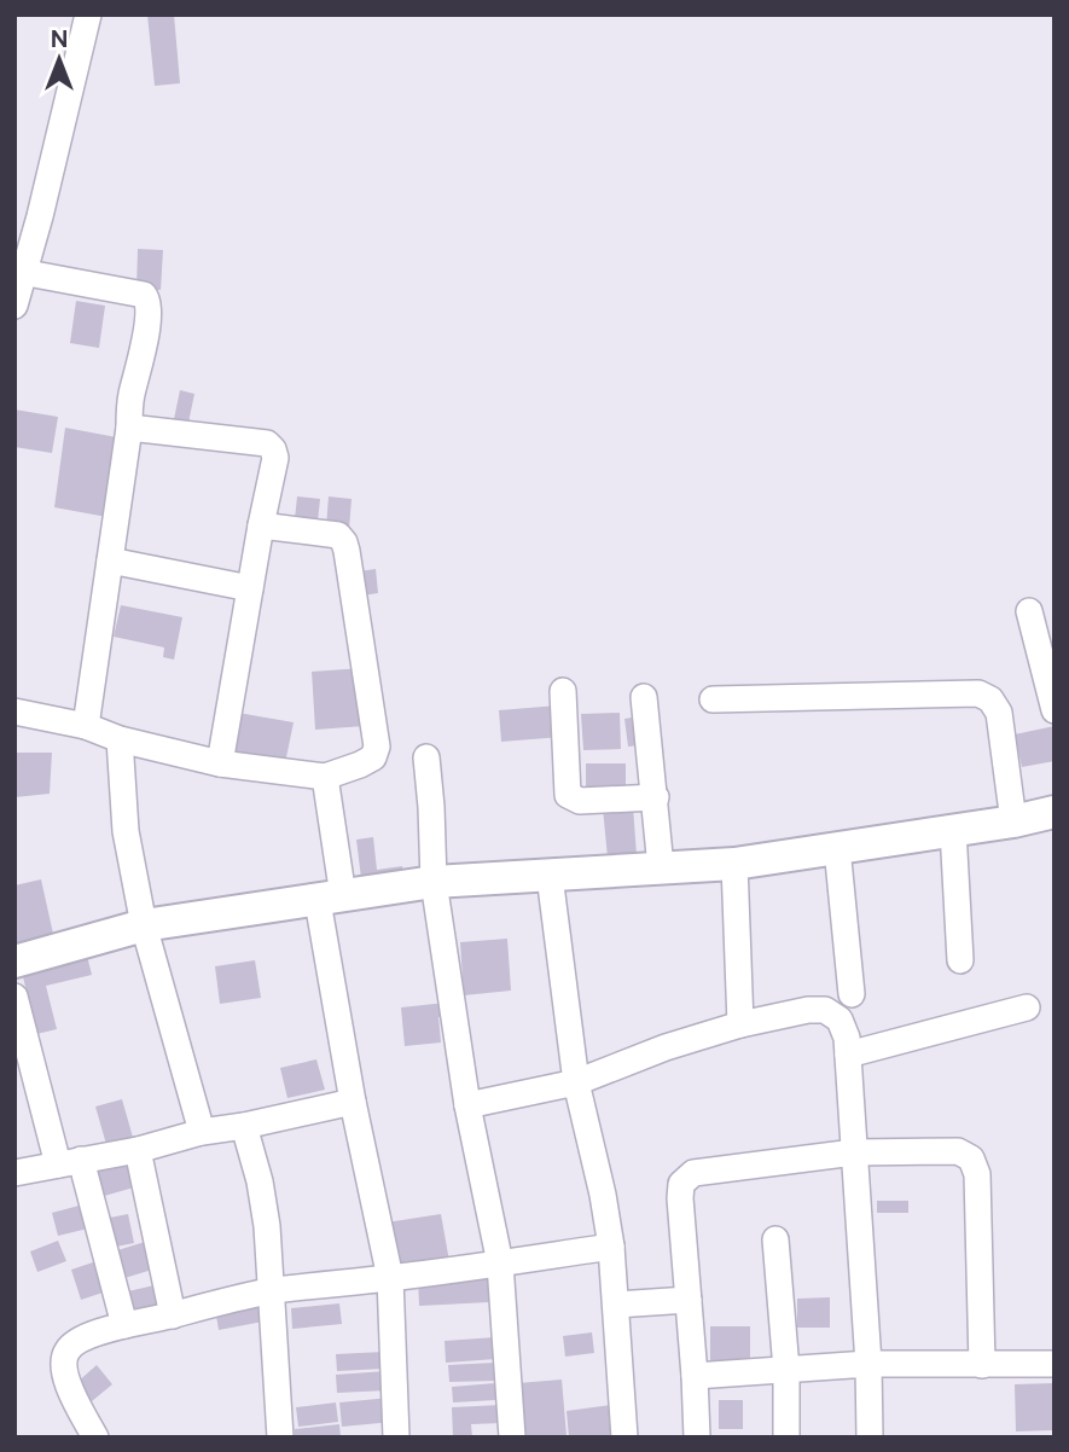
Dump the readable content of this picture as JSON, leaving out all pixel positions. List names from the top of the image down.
{
  "north": "top"
}
